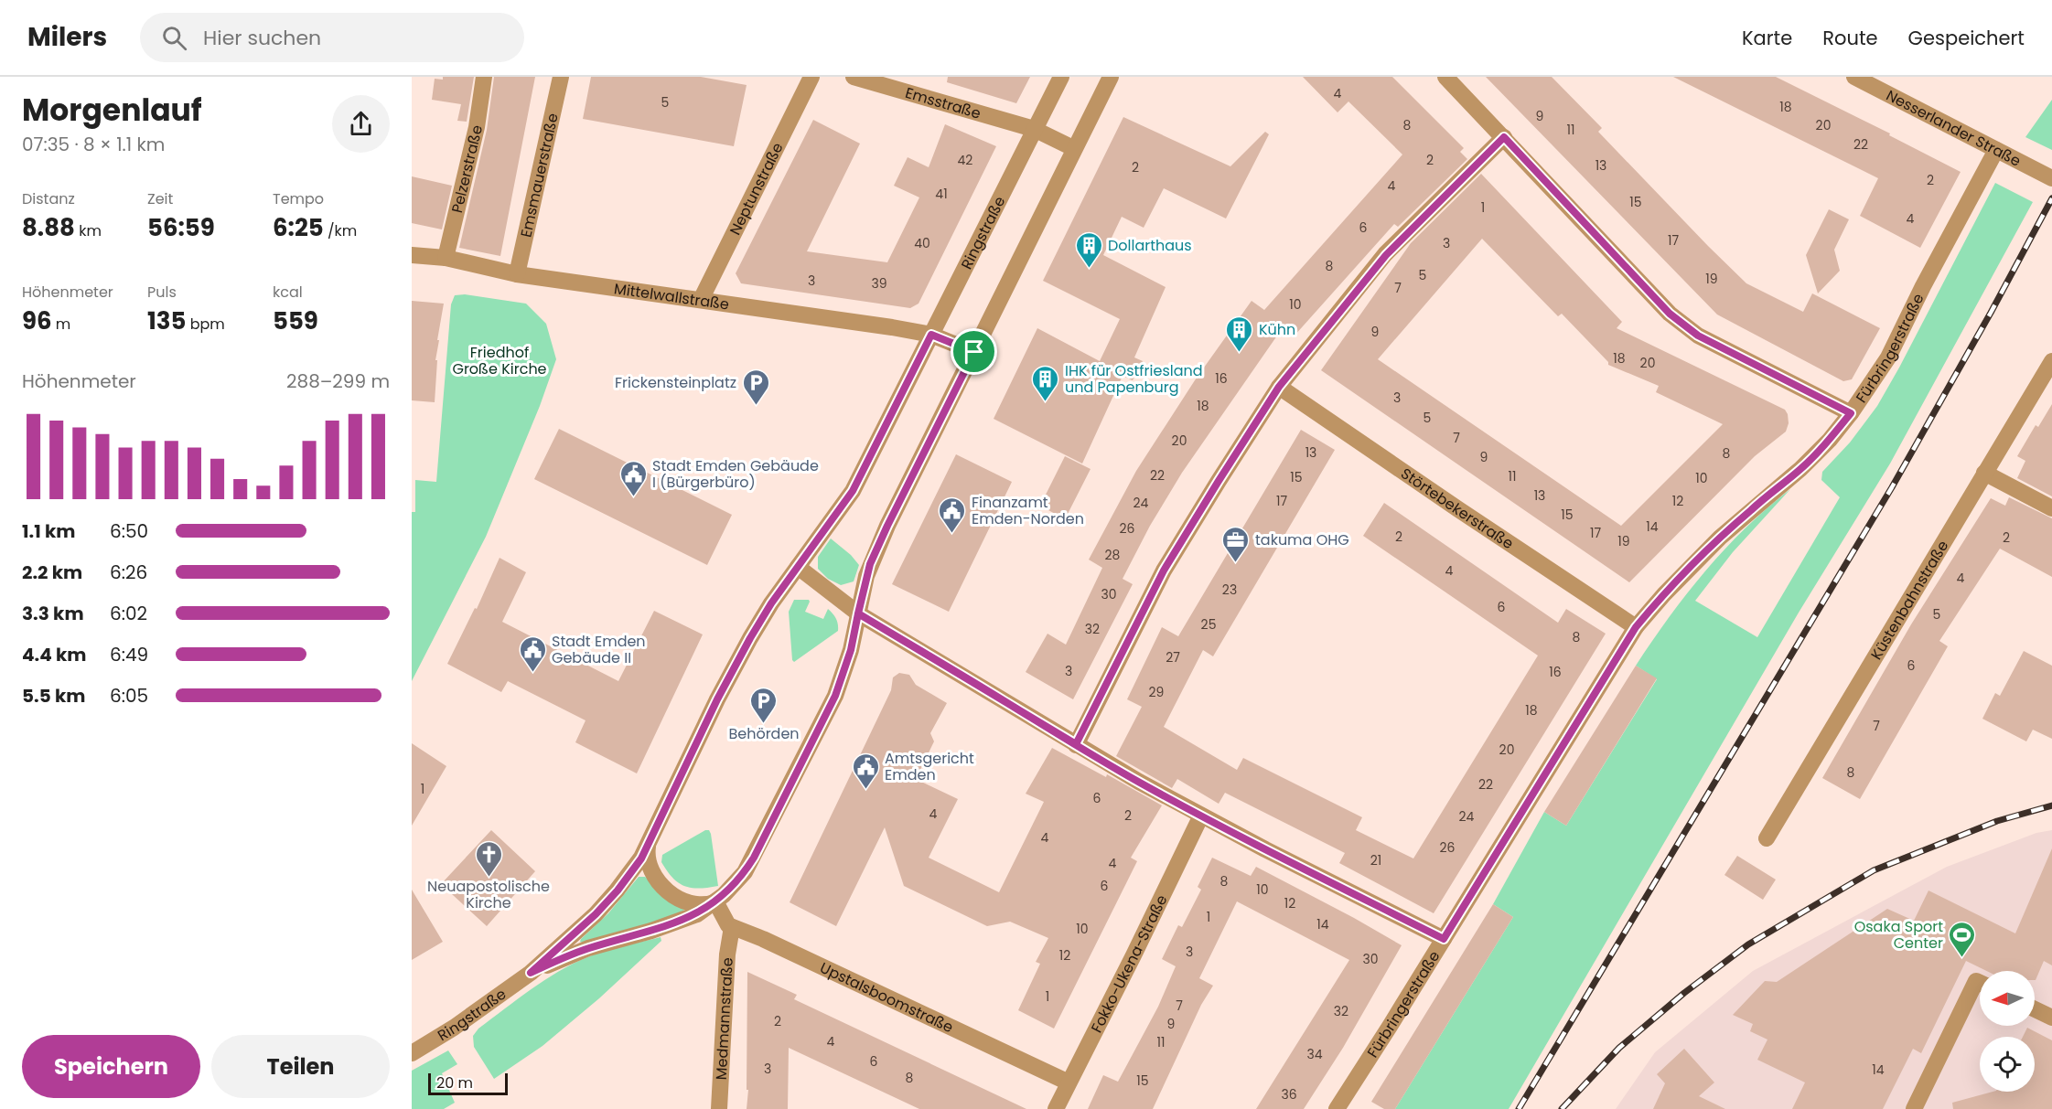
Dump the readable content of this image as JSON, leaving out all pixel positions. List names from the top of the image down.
{
  "streets": {
    "street": [
      "Emsstraße",
      "Nesserlander Straße",
      "Pelzerstraße",
      "Emsmauerstraße",
      "Neptunstraße",
      "Ringstraße",
      "Mittelwallstraße",
      "Fürbringerstraße",
      "Störtebekerstraße",
      "Küstenbahnstraße",
      "Fokko-Ukena-Straße",
      "Upstalsboomstraße",
      "Medmannstraße"
    ]
  },
  "crossings": [
    ["Emsstraße", "Ringstraße"],
    ["Nesserlander Straße", "Fürbringerstraße"],
    ["Pelzerstraße", "Mittelwallstraße"],
    ["Emsmauerstraße", "Mittelwallstraße"],
    ["Neptunstraße", "Mittelwallstraße"],
    ["Ringstraße", "Mittelwallstraße"],
    ["Fürbringerstraße", "Störtebekerstraße"],
    ["Fokko-Ukena-Straße", "Upstalsboomstraße"],
    ["Upstalsboomstraße", "Medmannstraße"]
  ],
  "parks": ["Friedhof Große Kirche"],
  "places": {
    "building": ["Dollarthaus", "Kühn", "IHK für Ostfriesland und Papenburg"],
    "parking": ["Frickensteinplatz", "Behörden"],
    "public building": [
      "Stadt Emden Gebäude I (Bürgerbüro)",
      "Finanzamt Emden-Norden",
      "Stadt Emden Gebäude II",
      "Amtsgericht Emden"
    ],
    "office": ["takuma OHG"],
    "church": ["Neuapostolische Kirche"],
    "sports": ["Osaka Sport Center"]
  },
  "house_numbers": [
    "4",
    "5",
    "18",
    "9",
    "8",
    "20",
    "11",
    "22",
    "42",
    "2",
    "13",
    "2",
    "2",
    "4",
    "41",
    "15",
    "1",
    "4",
    "6",
    "17",
    "40",
    "3",
    "8",
    "5",
    "19",
    "3",
    "39",
    "7",
    "10",
    "9",
    "18",
    "20",
    "16",
    "3",
    "18",
    "5",
    "7",
    "20",
    "13",
    "8",
    "9",
    "22",
    "11",
    "15",
    "10",
    "13",
    "17",
    "12",
    "24",
    "15",
    "14",
    "26",
    "17",
    "2",
    "2",
    "19",
    "28",
    "4",
    "4",
    "23",
    "30",
    "6",
    "5",
    "25",
    "32",
    "8",
    "27",
    "6",
    "3",
    "16",
    "29",
    "18",
    "7",
    "20",
    "8",
    "22",
    "1",
    "6",
    "4",
    "2",
    "24",
    "4",
    "26",
    "21",
    "4",
    "8",
    "6",
    "10",
    "12",
    "1",
    "14",
    "10",
    "3",
    "12",
    "30",
    "1",
    "7",
    "32",
    "2",
    "9",
    "4",
    "11",
    "34",
    "6",
    "3",
    "14",
    "8",
    "15",
    "36"
  ],
  "scale_bar": "20 m",
  "north": "left",
  "page": {
    "header": "Milers",
    "search": "Hier suchen",
    "nav": ["Karte", "Route", "Gespeichert"],
    "heading": ["Morgenlauf", "07:35 · 8 × 1.1 km"],
    "stats": [
      ["Distanz", "8.88 km"],
      ["Zeit", "56:59"],
      ["Tempo", "6:25 /km"],
      ["Höhenmeter", "96 m"],
      ["Puls", "135 bpm"],
      ["kcal", "559"]
    ],
    "chart": ["Höhenmeter", "288–299 m"],
    "list": [
      {
        "name": "1.1 km",
        "note": "6:50"
      },
      {
        "name": "2.2 km",
        "note": "6:26"
      },
      {
        "name": "3.3 km",
        "note": "6:02"
      },
      {
        "name": "4.4 km",
        "note": "6:49"
      },
      {
        "name": "5.5 km",
        "note": "6:05"
      }
    ],
    "buttons": ["Speichern", "Teilen"],
    "scale": "20 m"
  }
}
